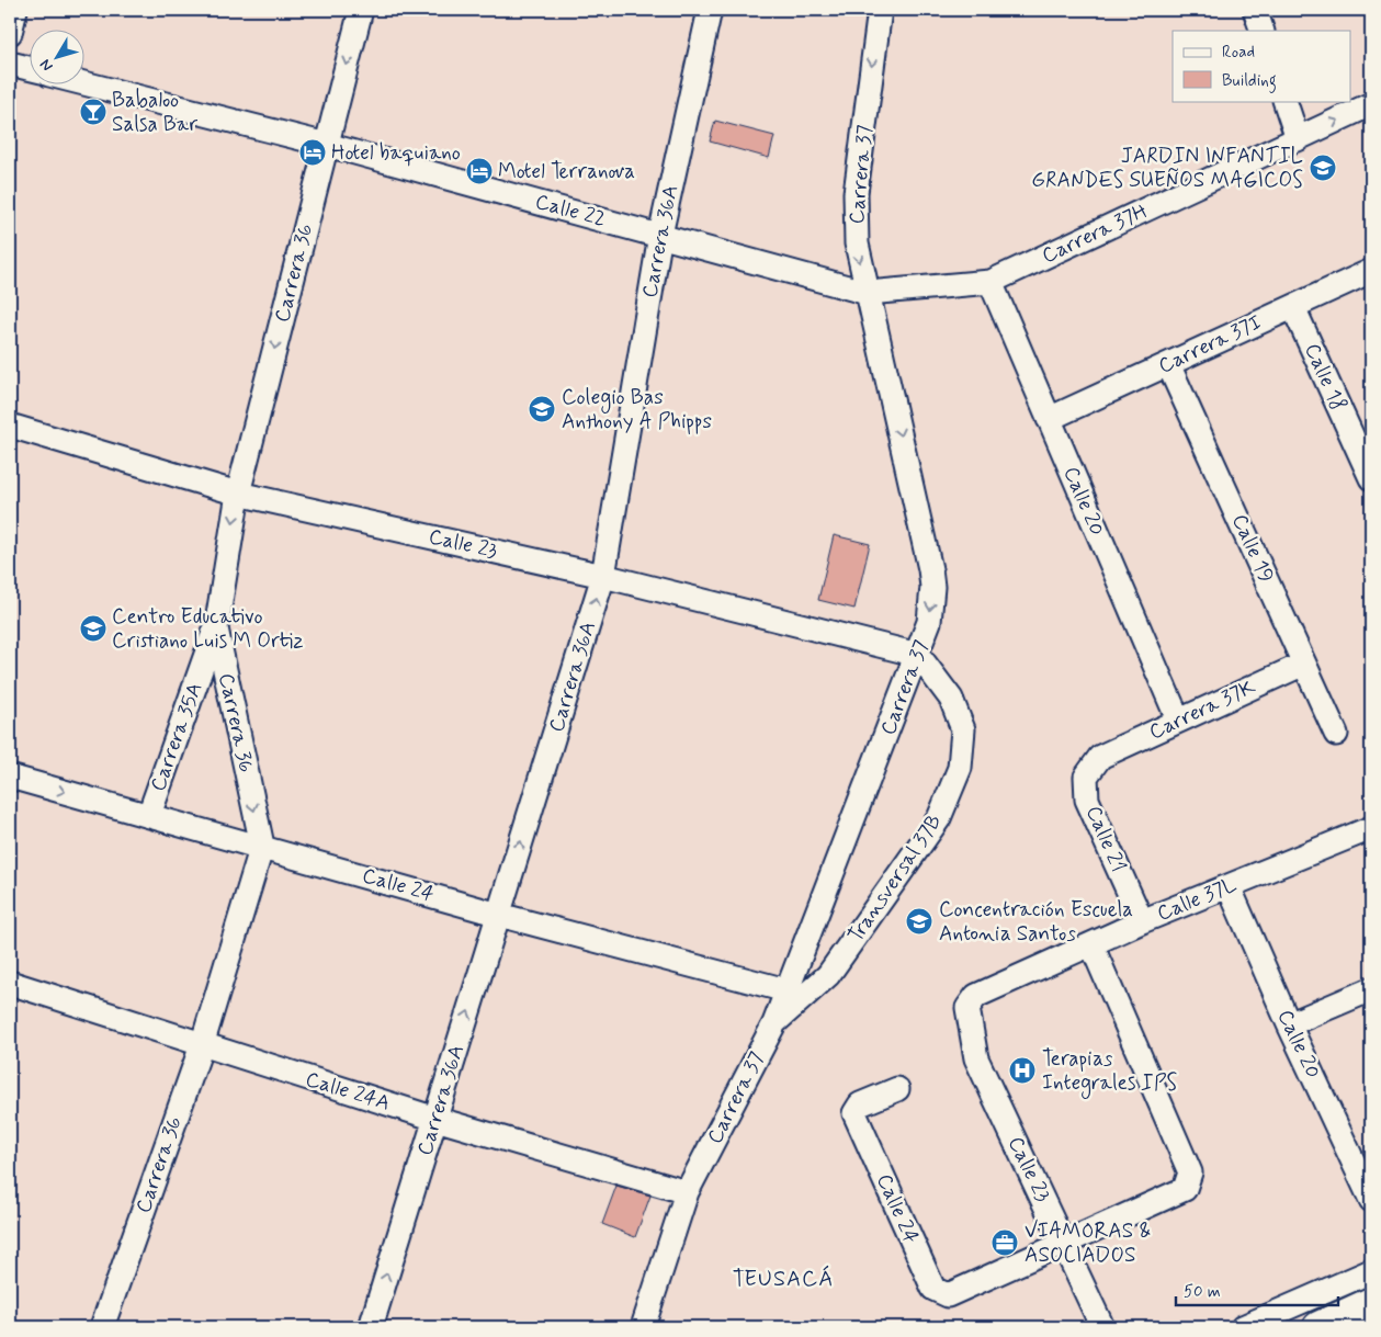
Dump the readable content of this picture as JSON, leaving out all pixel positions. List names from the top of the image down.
{
  "streets": {
    "street": [
      "Carrera 37",
      "Calle 22",
      "Carrera 37H",
      "Carrera 36A",
      "Carrera 36",
      "Carrera 37I",
      "Calle 18",
      "Calle 20",
      "Calle 23",
      "Calle 19",
      "Carrera 37K",
      "Carrera 35A",
      "Calle 21",
      "Transversal 37B",
      "Calle 24",
      "Calle 37L",
      "Calle 24A"
    ]
  },
  "crossings": [
    ["Carrera 37", "Calle 22"],
    ["Carrera 37", "Carrera 37H"],
    ["Carrera 37", "Calle 23"],
    ["Carrera 37", "Transversal 37B"],
    ["Carrera 37", "Calle 24"],
    ["Carrera 37", "Calle 24A"],
    ["Calle 22", "Carrera 37H"],
    ["Calle 22", "Carrera 36A"],
    ["Calle 22", "Carrera 36"],
    ["Carrera 37H", "Calle 20"],
    ["Carrera 36A", "Calle 23"],
    ["Carrera 36A", "Calle 24"],
    ["Carrera 36A", "Calle 24A"],
    ["Carrera 36", "Calle 23"],
    ["Carrera 36", "Carrera 35A"],
    ["Carrera 36", "Calle 24"],
    ["Carrera 36", "Calle 24A"],
    ["Carrera 37I", "Calle 18"],
    ["Carrera 37I", "Calle 20"],
    ["Carrera 37I", "Calle 19"],
    ["Calle 20", "Carrera 37K"],
    ["Calle 20", "Calle 37L"],
    ["Calle 23", "Transversal 37B"],
    ["Calle 23", "Calle 24"],
    ["Calle 23", "Calle 37L"],
    ["Calle 19", "Carrera 37K"],
    ["Carrera 37K", "Calle 21"],
    ["Carrera 35A", "Calle 24"],
    ["Calle 21", "Calle 37L"]
  ],
  "one_way": ["Carrera 37", "Carrera 36A", "Carrera 36"],
  "districts": ["TEUSACÁ"],
  "places": {
    "bar": ["Babaloo Salsa Bar"],
    "hotel": ["Hotel baquiano", "Motel Terranova"],
    "school or university": [
      "JARDIN INFANTIL GRANDES SUEÑOS MAGICOS",
      "Colegio Bas Anthony A Phipps",
      "Centro Educativo Cristiano Luis M Ortiz",
      "Concentración Escuela Antonia Santos"
    ],
    "hospital": ["Terapias Integrales IPS"],
    "office": ["VIAMORAS & ASOCIADOS"]
  },
  "legend": ["Road", "Building"],
  "scale_bar": "50 m",
  "north": "bottom left"
}
